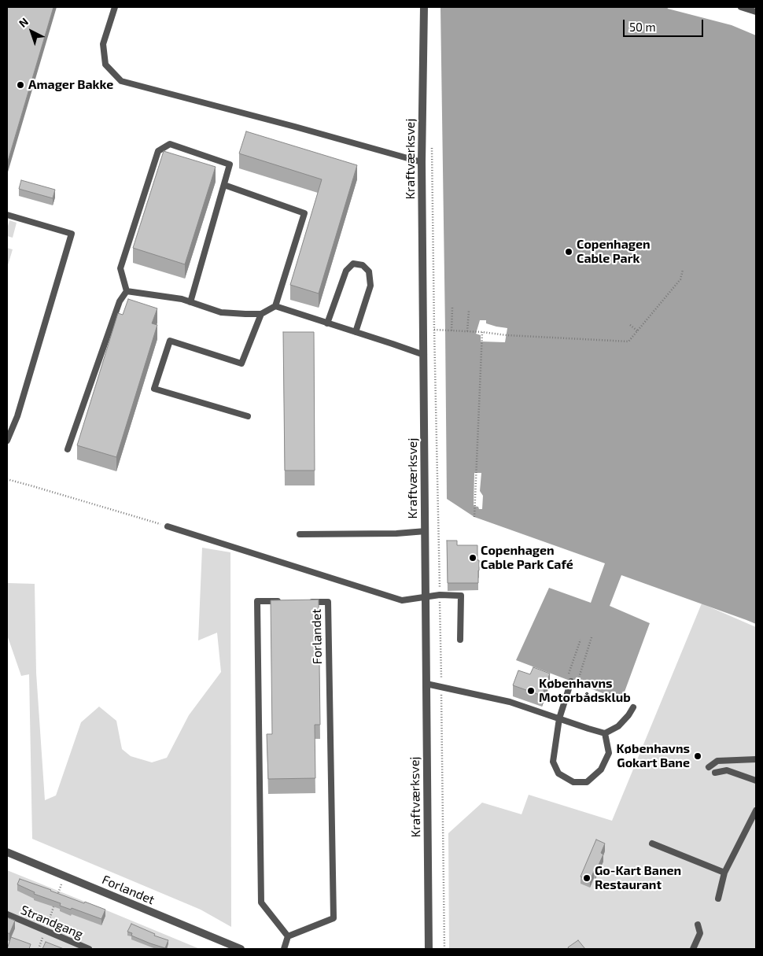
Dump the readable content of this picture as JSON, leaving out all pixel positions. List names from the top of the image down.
{
  "streets": {
    "street": ["Kraftværksvej", "Forlandet"],
    "lane": ["Strandgang"]
  },
  "places": [
    "Amager Bakke",
    "Copenhagen Cable Park",
    "Copenhagen Cable Park Café",
    "Københavns Motorbådsklub",
    "Københavns Gokart Bane",
    "Go-Kart Banen Restaurant"
  ],
  "scale_bar": "50 m",
  "north": "top left"
}
